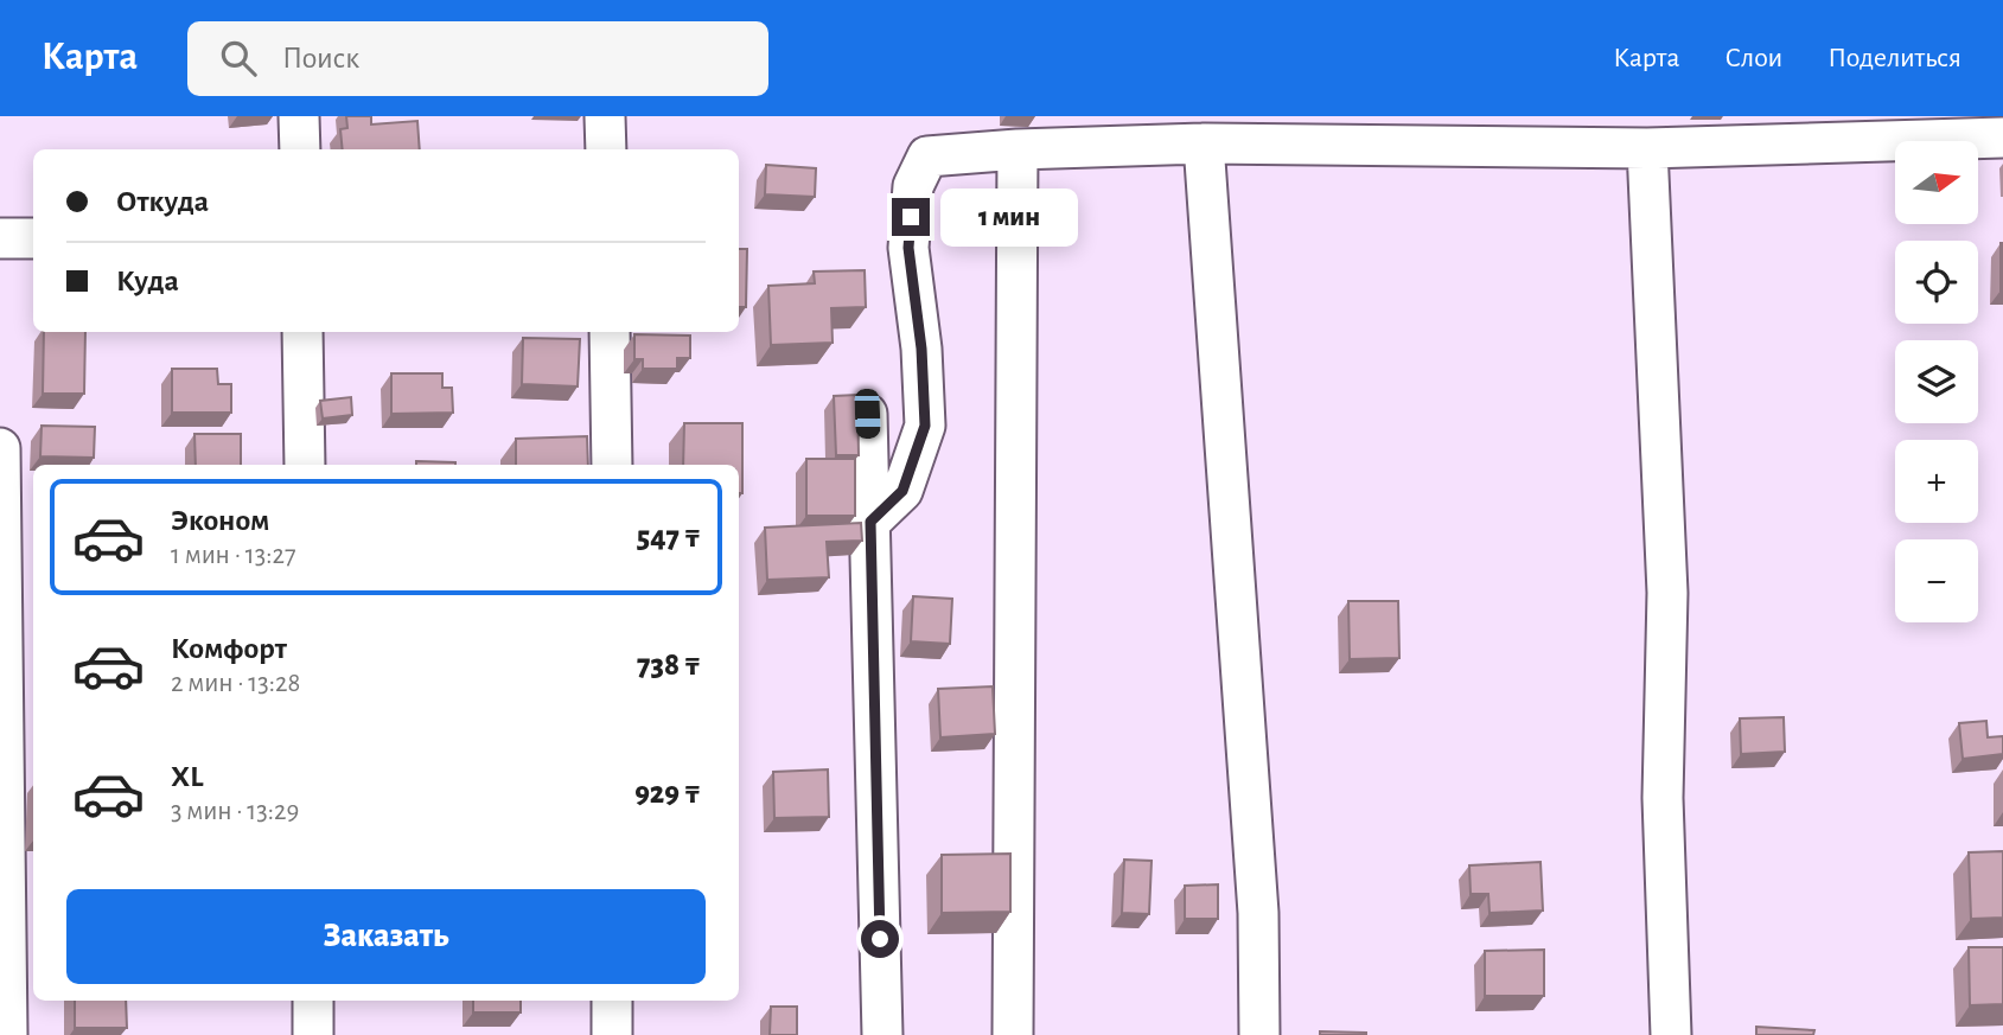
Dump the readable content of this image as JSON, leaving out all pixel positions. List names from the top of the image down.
{
  "north": "right",
  "page": {
    "header": "Карта",
    "search": "Поиск",
    "nav": ["Карта", "Слои", "Поделиться"],
    "map_buttons": ["+", "−"],
    "banner": ["Откуда", "Куда"],
    "bubble": "1 мин",
    "list": [
      {
        "name": "Эконом",
        "note": "1 мин · 13:27",
        "value": "547 ₸"
      },
      {
        "name": "Комфорт",
        "note": "2 мин · 13:28",
        "value": "738 ₸"
      },
      {
        "name": "XL",
        "note": "3 мин · 13:29",
        "value": "929 ₸"
      }
    ],
    "buttons": "Заказать"
  }
}
